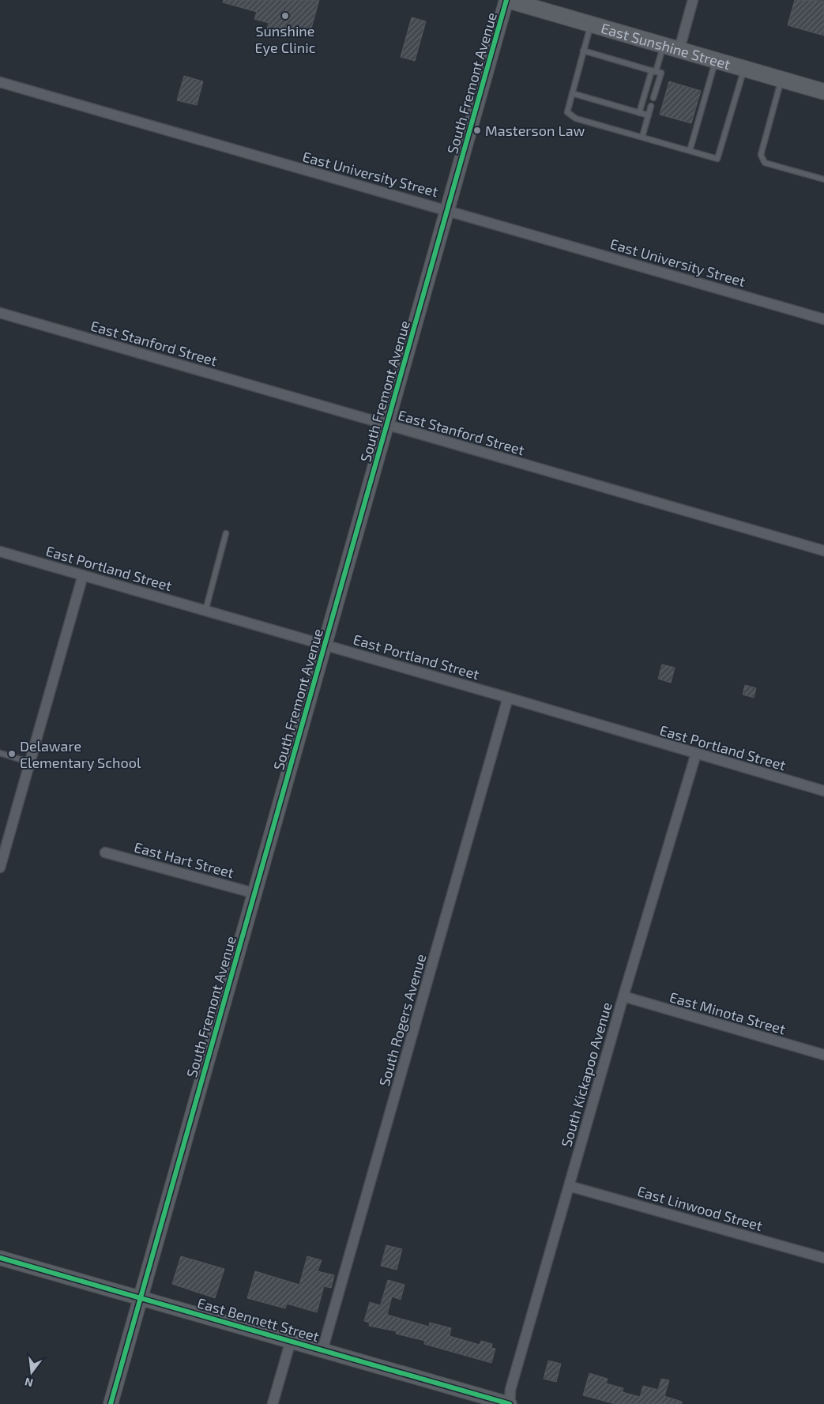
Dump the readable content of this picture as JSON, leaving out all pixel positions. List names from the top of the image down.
{
  "streets": {
    "main road": ["East Sunshine Street"],
    "street": [
      "South Fremont Avenue",
      "East University Street",
      "East Stanford Street",
      "East Portland Street",
      "East Hart Street",
      "East Minota Street",
      "South Rogers Avenue",
      "South Kickapoo Avenue",
      "East Linwood Street",
      "East Bennett Street"
    ]
  },
  "crossings": [
    ["East Sunshine Street", "South Fremont Avenue"],
    ["South Fremont Avenue", "East University Street"],
    ["South Fremont Avenue", "East Stanford Street"],
    ["South Fremont Avenue", "East Portland Street"],
    ["South Fremont Avenue", "East Hart Street"],
    ["South Fremont Avenue", "East Bennett Street"],
    ["East Portland Street", "South Rogers Avenue"],
    ["East Portland Street", "South Kickapoo Avenue"],
    ["East Minota Street", "South Kickapoo Avenue"],
    ["South Rogers Avenue", "East Bennett Street"],
    ["South Kickapoo Avenue", "East Linwood Street"],
    ["South Kickapoo Avenue", "East Bennett Street"]
  ],
  "places": ["Sunshine Eye Clinic", "Masterson Law", "Delaware Elementary School"],
  "north": "bottom"
}
